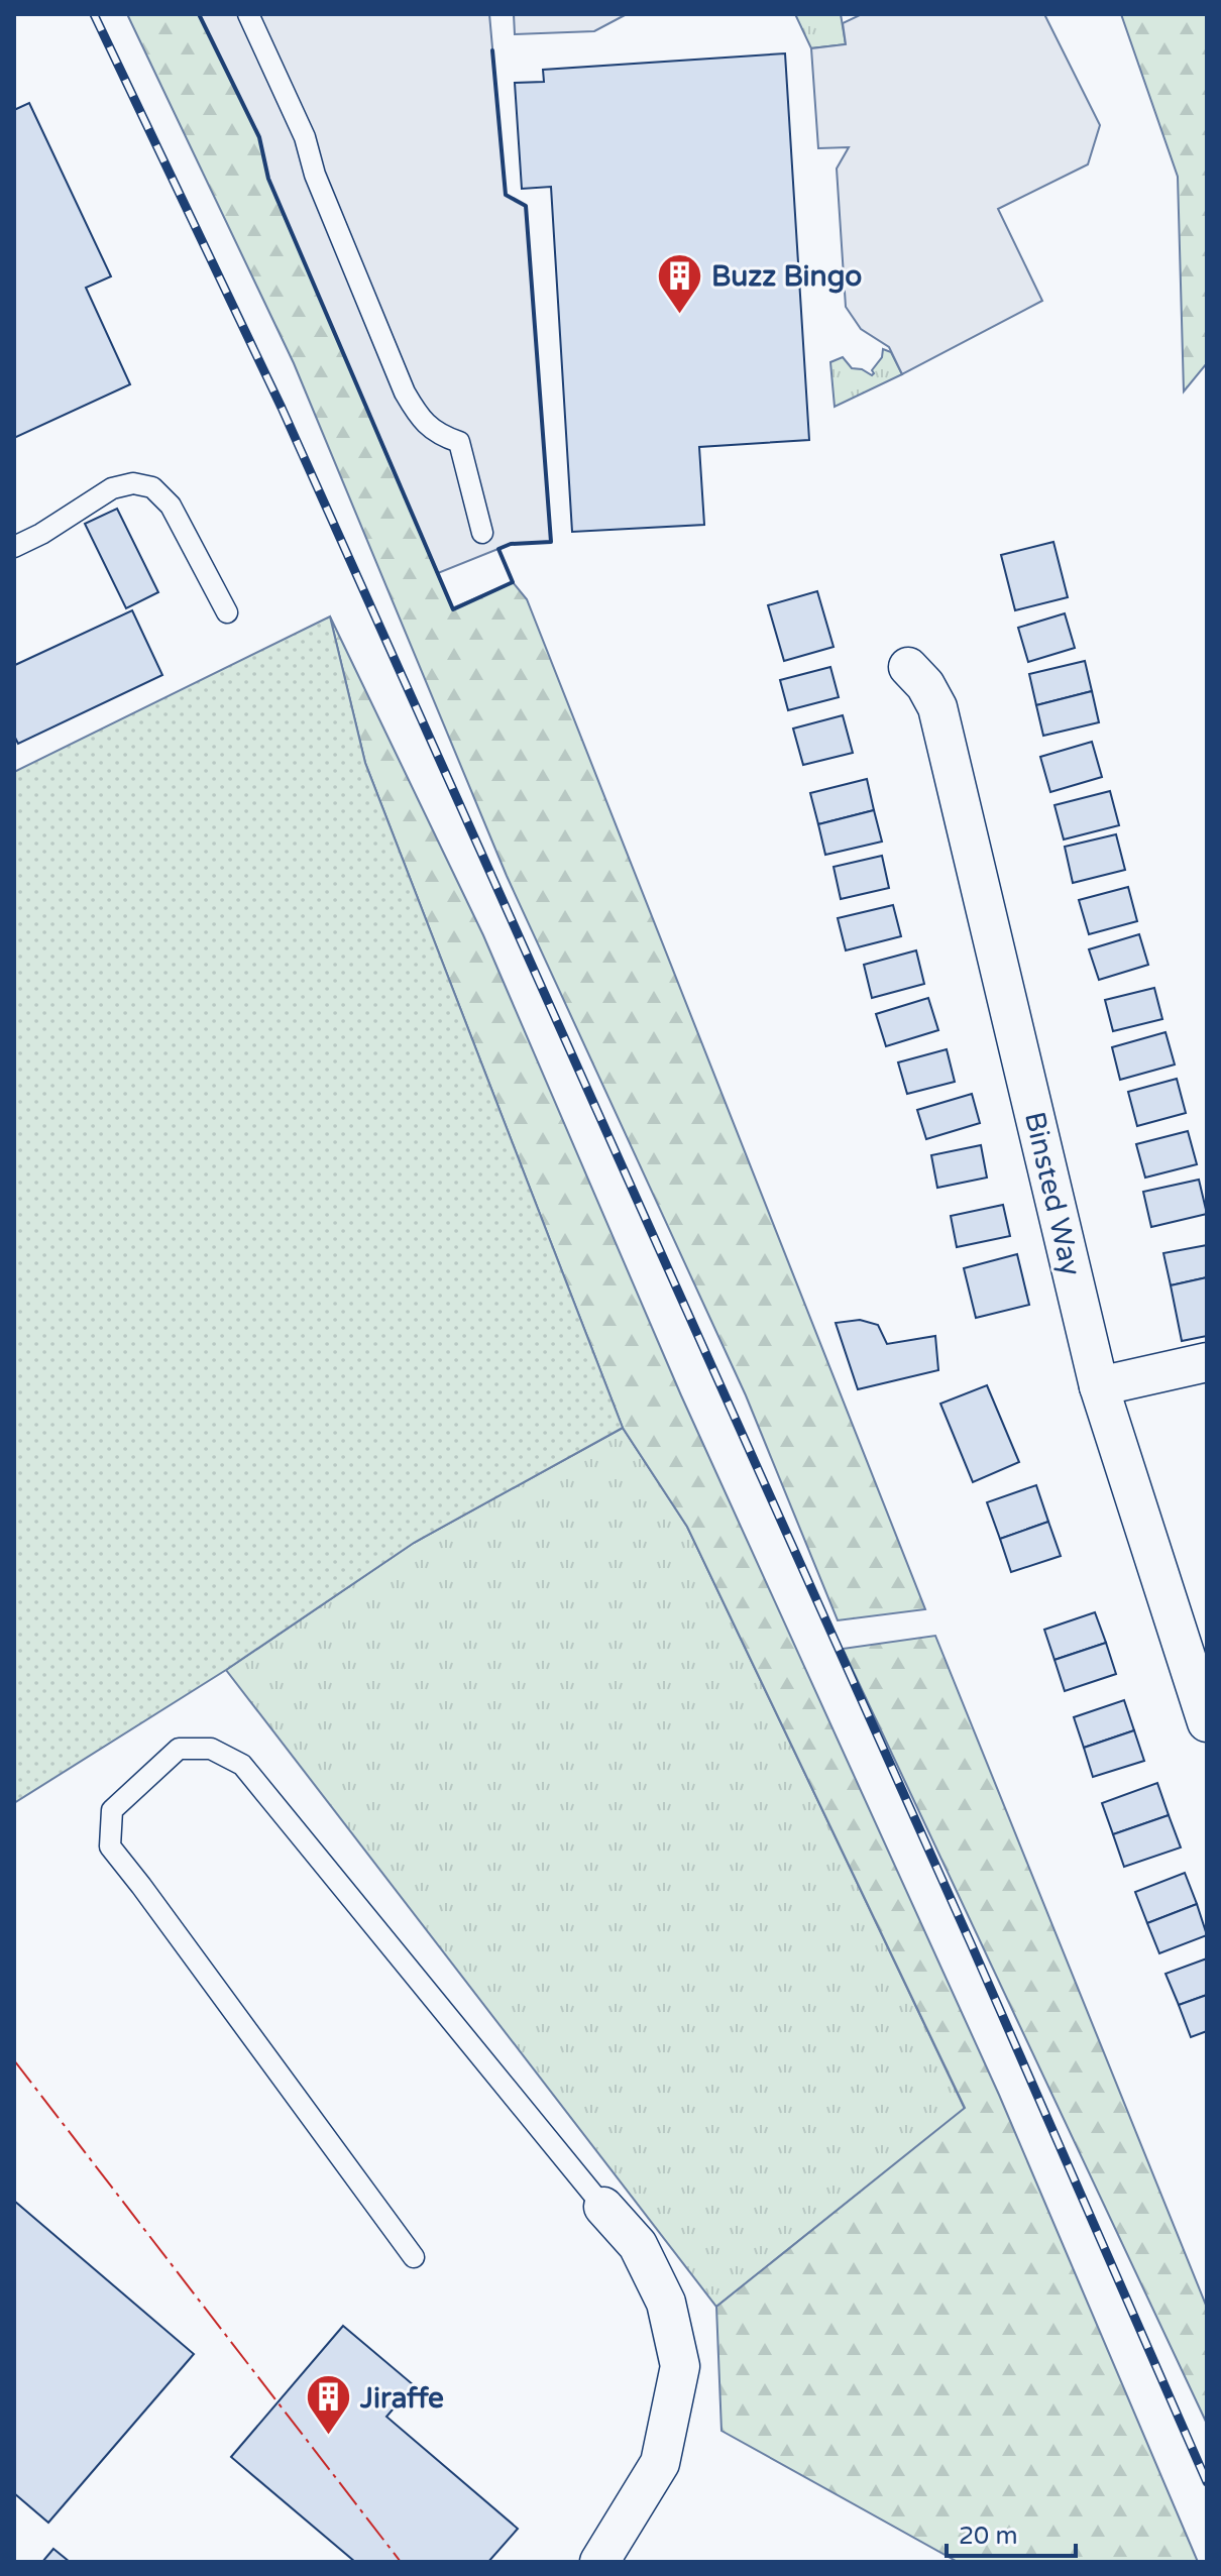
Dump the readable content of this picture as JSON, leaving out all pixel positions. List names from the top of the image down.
{
  "streets": {
    "street": ["Binsted Way"]
  },
  "places": {
    "building": ["Buzz Bingo", "Jiraffe"]
  },
  "scale_bar": "20 m"
}
